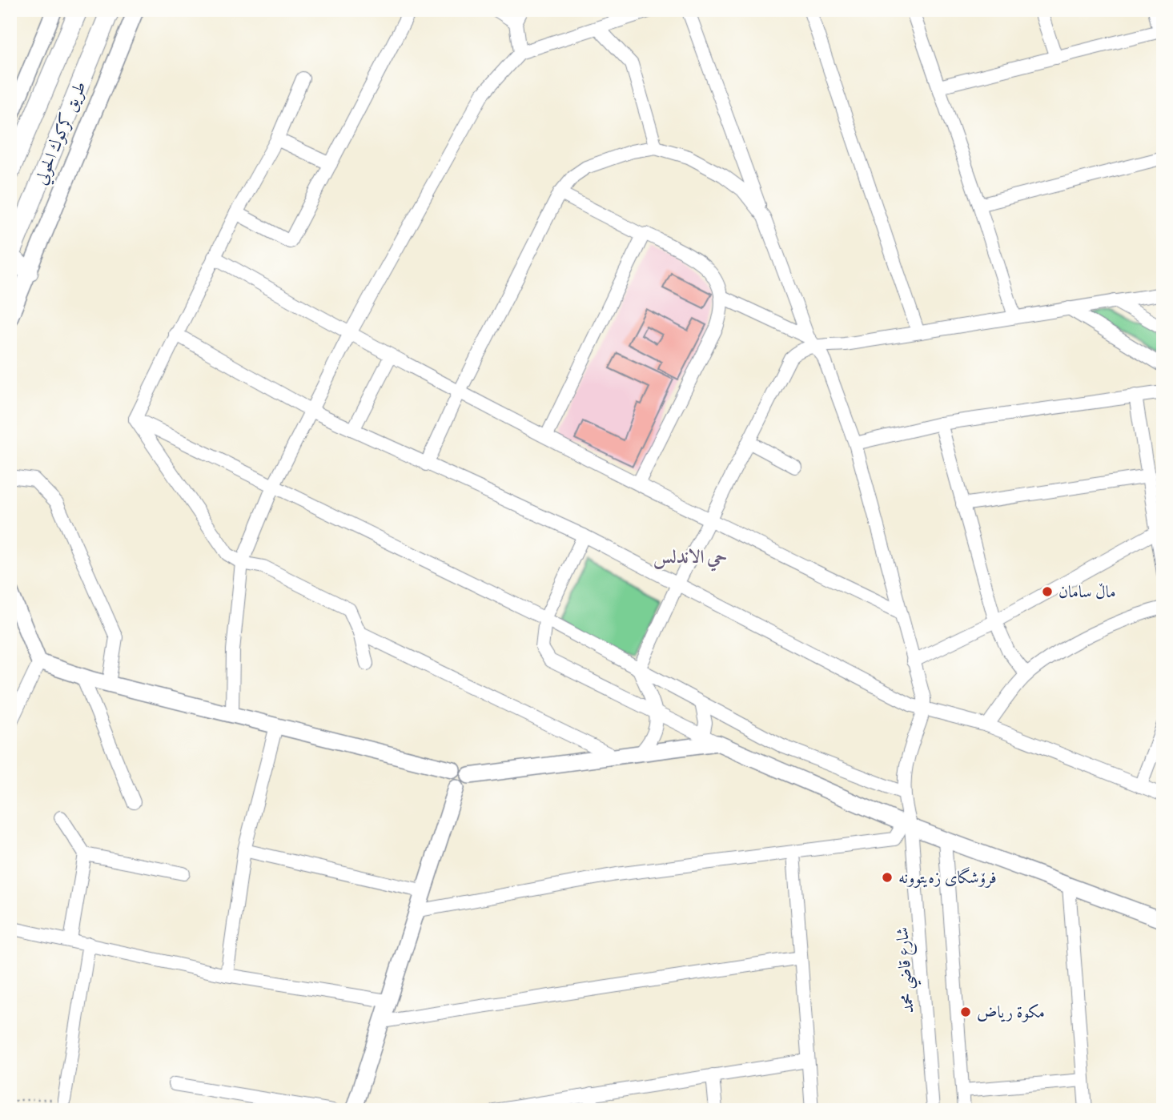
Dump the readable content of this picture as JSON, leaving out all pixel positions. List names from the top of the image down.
{
  "streets": {
    "highway": ["طريق كركوك الحولي"],
    "street": ["شارع قاضي محمد"]
  },
  "districts": ["حي الاندلس"],
  "places": ["ماڵ سامان", "فرۆشگای زەیتوونە", "مكوة رياض"]
}
